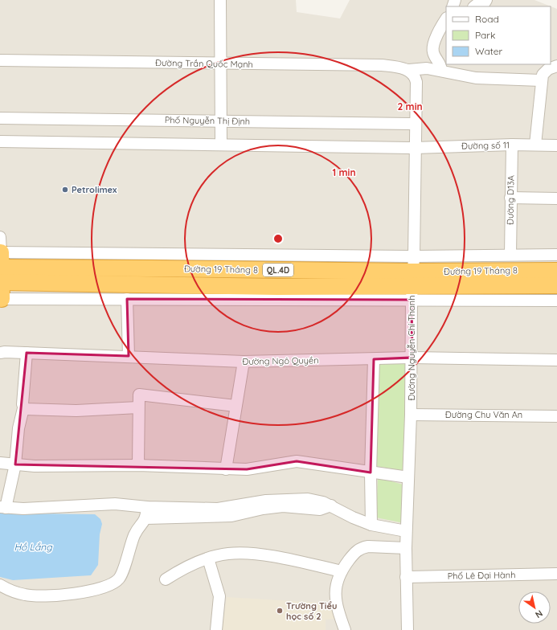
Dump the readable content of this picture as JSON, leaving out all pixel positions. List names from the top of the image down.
{
  "streets": {
    "highway": ["Đường 19 Tháng 8", "QL.4D"],
    "street": [
      "Đường Trần Quốc Mạnh",
      "Phố Nguyễn Thị Định",
      "Đường số 11",
      "Đường D13A",
      "Đường Nguyễn Chí Thanh",
      "Đường Ngô Quyền",
      "Đường Chu Văn An",
      "Phố Lê Đại Hành"
    ]
  },
  "crossings": [
    ["Đường Trần Quốc Mạnh", "Đường Nguyễn Chí Thanh"],
    ["Phố Nguyễn Thị Định", "Đường Nguyễn Chí Thanh"],
    ["Đường số 11", "Đường D13A"],
    ["Đường số 11", "Đường Nguyễn Chí Thanh"],
    ["Đường D13A", "Đường 19 Tháng 8"],
    ["Đường 19 Tháng 8", "Đường Nguyễn Chí Thanh"],
    ["Đường Nguyễn Chí Thanh", "Đường Ngô Quyền"],
    ["Đường Nguyễn Chí Thanh", "Đường Chu Văn An"],
    ["Đường Nguyễn Chí Thanh", "Phố Lê Đại Hành"]
  ],
  "water": ["Hồ Lắng"],
  "places": ["Petrolimex", "Trường Tiểu học số 2"],
  "legend": ["Road", "Park", "Water"],
  "north": "bottom right",
  "rings": ["2 min", "1 min"]
}
